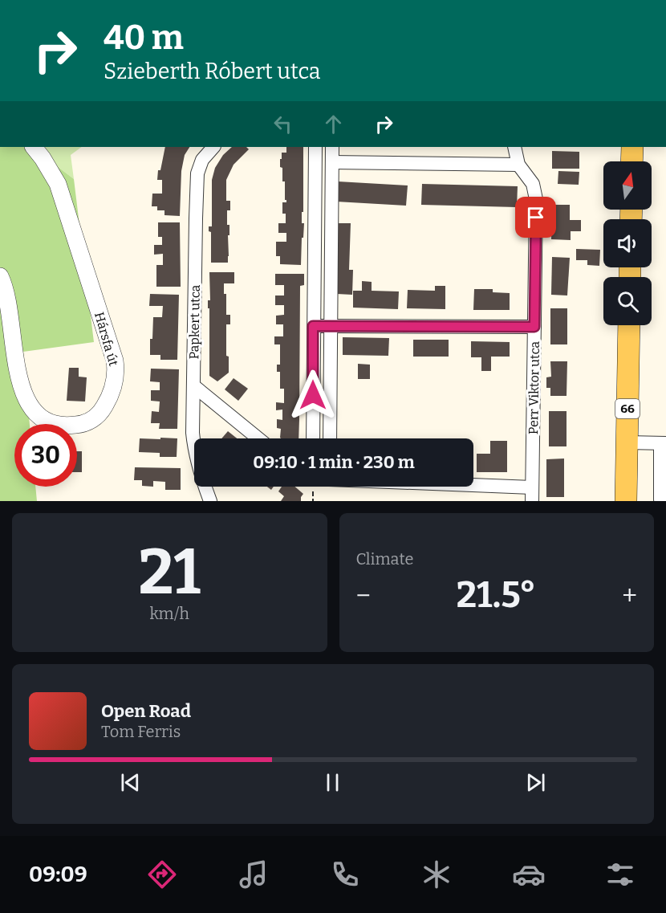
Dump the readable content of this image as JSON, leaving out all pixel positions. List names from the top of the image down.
{
  "streets": {
    "main road": ["66"],
    "street": ["Papkert utca", "Hársfa út", "Perr Viktor utca"]
  },
  "north": "top",
  "page": {
    "turn": ["40 m", "Szieberth Róbert utca"],
    "limit": "30",
    "trip": "09:10 · 1 min · 230 m",
    "tile": [
      ["21", "km/h"],
      "Climate"
    ],
    "heat": ["−", "21.5°", "+"],
    "song": ["Open Road", "Tom Ferris"],
    "tabs": "09:09"
  }
}
